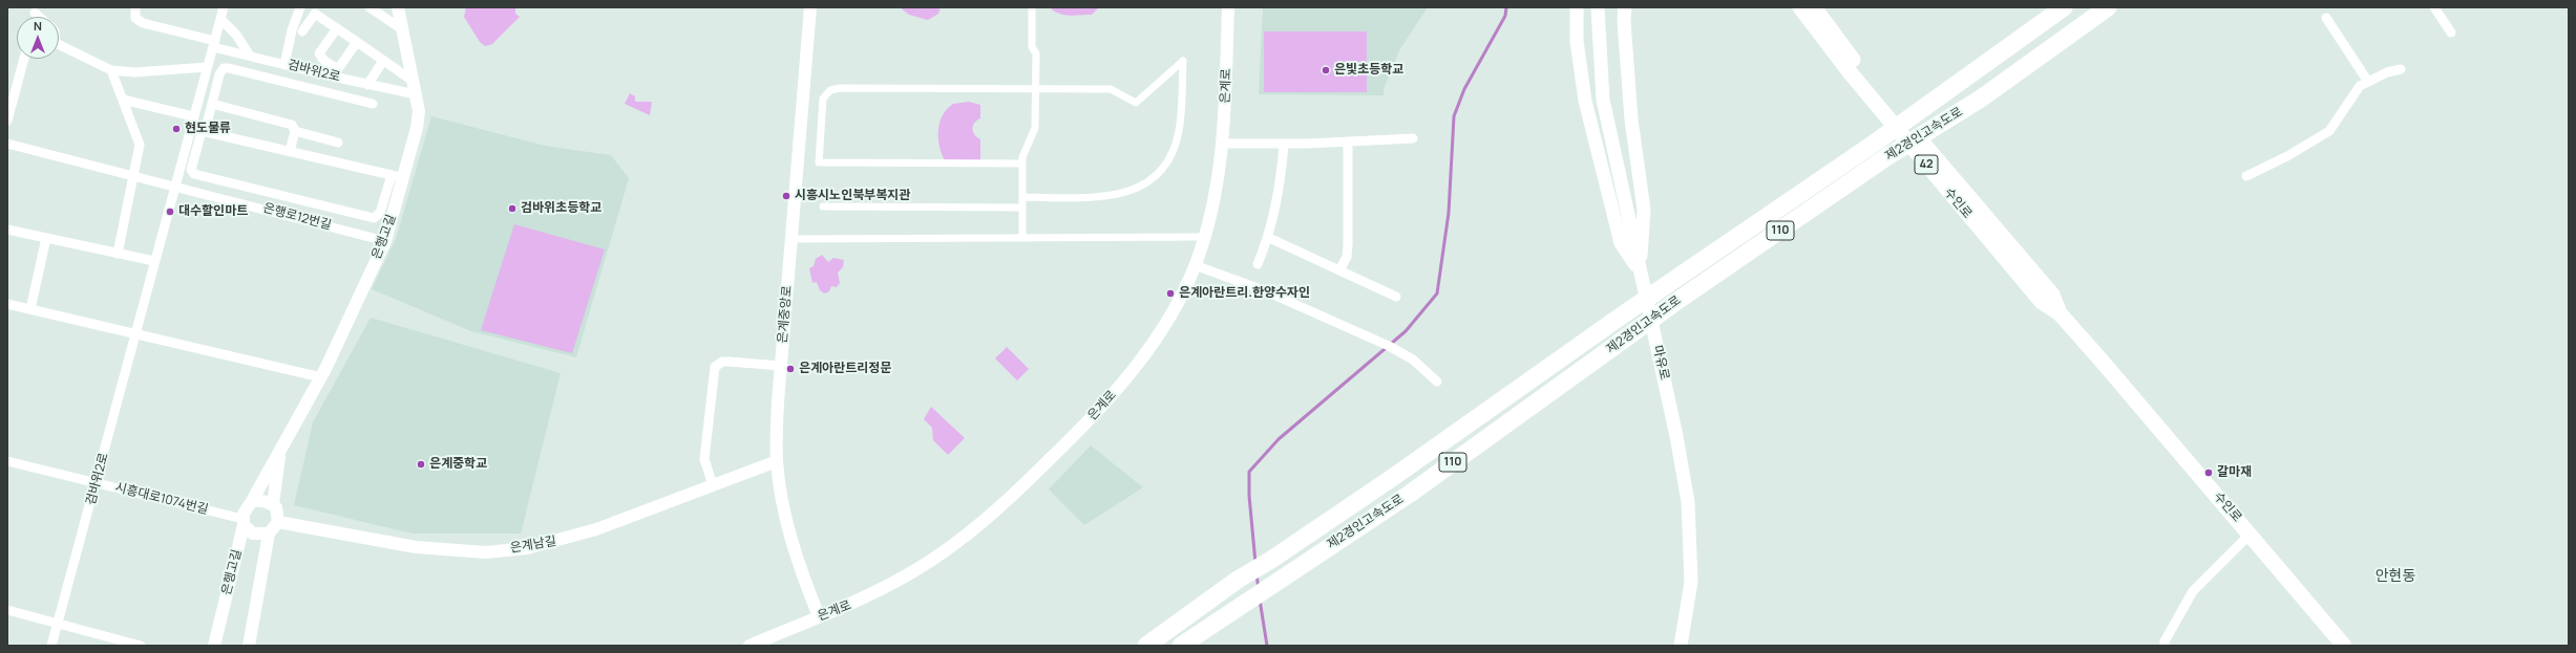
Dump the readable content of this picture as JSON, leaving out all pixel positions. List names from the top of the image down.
{
  "streets": {
    "highway": ["제2경인고속도로", "110"],
    "main road": ["42", "수인로", "마유로"],
    "street": [
      "검바위2로",
      "은계로",
      "은행로12번길",
      "은행고길",
      "은계중앙로",
      "시흥대로1074번길",
      "은계남길"
    ]
  },
  "crossings": [
    ["검바위2로", "은행로12번길"],
    ["검바위2로", "은행고길"],
    ["검바위2로", "시흥대로1074번길"],
    ["은계로", "은계중앙로"],
    ["은행로12번길", "은행고길"],
    ["은행고길", "시흥대로1074번길"],
    ["은행고길", "은계남길"],
    ["은계중앙로", "은계남길"],
    ["시흥대로1074번길", "은계남길"]
  ],
  "districts": ["안현동"],
  "places": [
    "은빛초등학교",
    "현도물류",
    "시흥시노인북부복지관",
    "검바위초등학교",
    "대수할인마트",
    "은계아란트리.한양수자인",
    "은계아란트리정문",
    "은계중학교",
    "갈마재"
  ],
  "north": "top"
}
